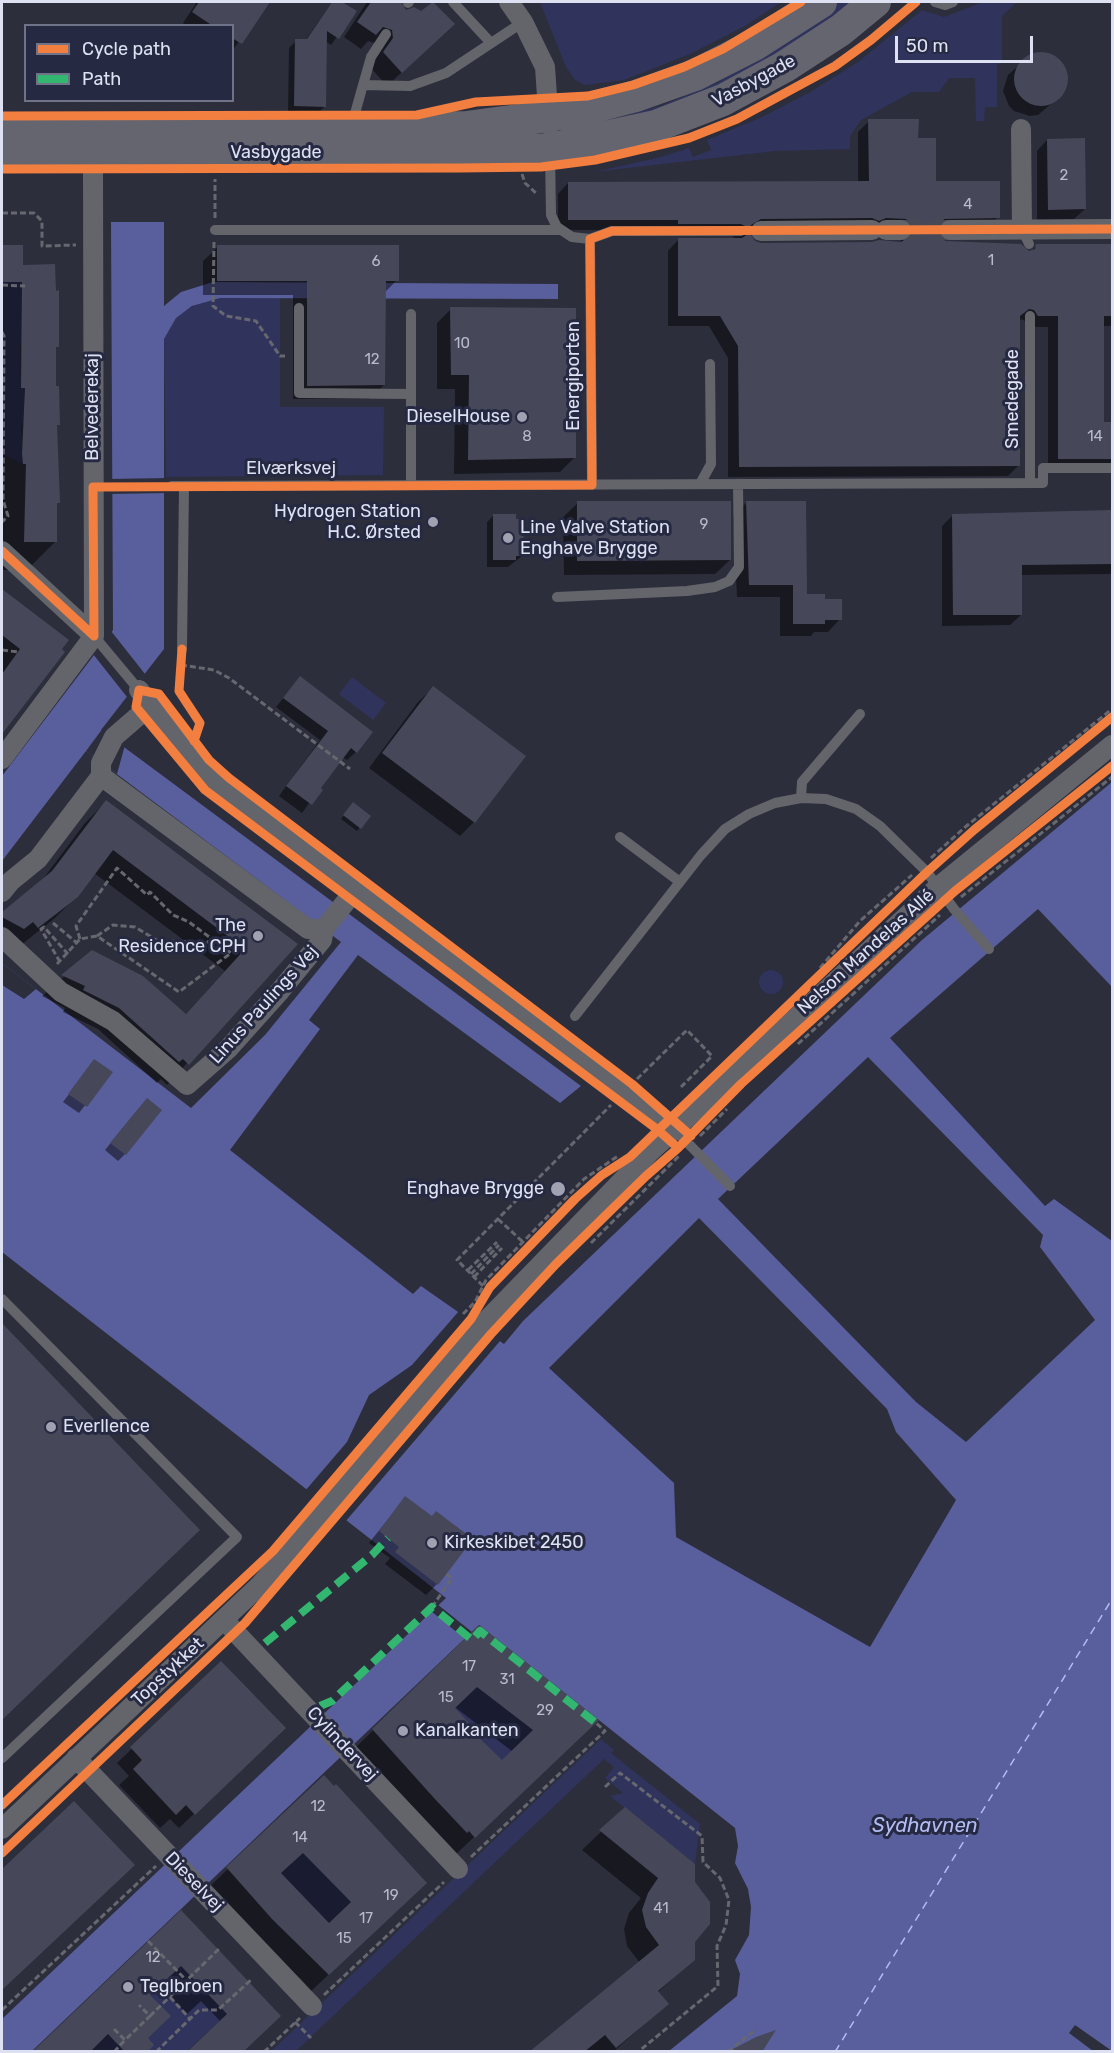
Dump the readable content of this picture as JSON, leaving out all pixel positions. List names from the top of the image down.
{
  "streets": {
    "main road": ["Vasbygade"],
    "street": [
      "Belvederekaj",
      "Nelson Mandelas Allé",
      "Linus Paulings Vej",
      "Topstykket",
      "Cylindervej",
      "Dieselvej"
    ],
    "lane": ["Energiporten", "Smedegade", "Elværksvej"]
  },
  "crossings": [
    ["Vasbygade", "Belvederekaj"],
    ["Nelson Mandelas Allé", "Topstykket"],
    ["Topstykket", "Cylindervej"],
    ["Topstykket", "Dieselvej"]
  ],
  "water": ["Sydhavnen"],
  "places": [
    "DieselHouse",
    "Hydrogen Station H.C. Ørsted",
    "Line Valve Station Enghave Brygge",
    "The Residence CPH",
    "Enghave Brygge",
    "Everllence",
    "Kirkeskibet 2450",
    "Kanalkanten",
    "Teglbroen"
  ],
  "house_numbers": [
    "2",
    "4",
    "1",
    "6",
    "10",
    "12",
    "8",
    "14",
    "9",
    "17",
    "31",
    "15",
    "29",
    "12",
    "14",
    "19",
    "41",
    "17",
    "15",
    "12"
  ],
  "legend": ["Cycle path", "Path"],
  "scale_bar": "50 m"
}
